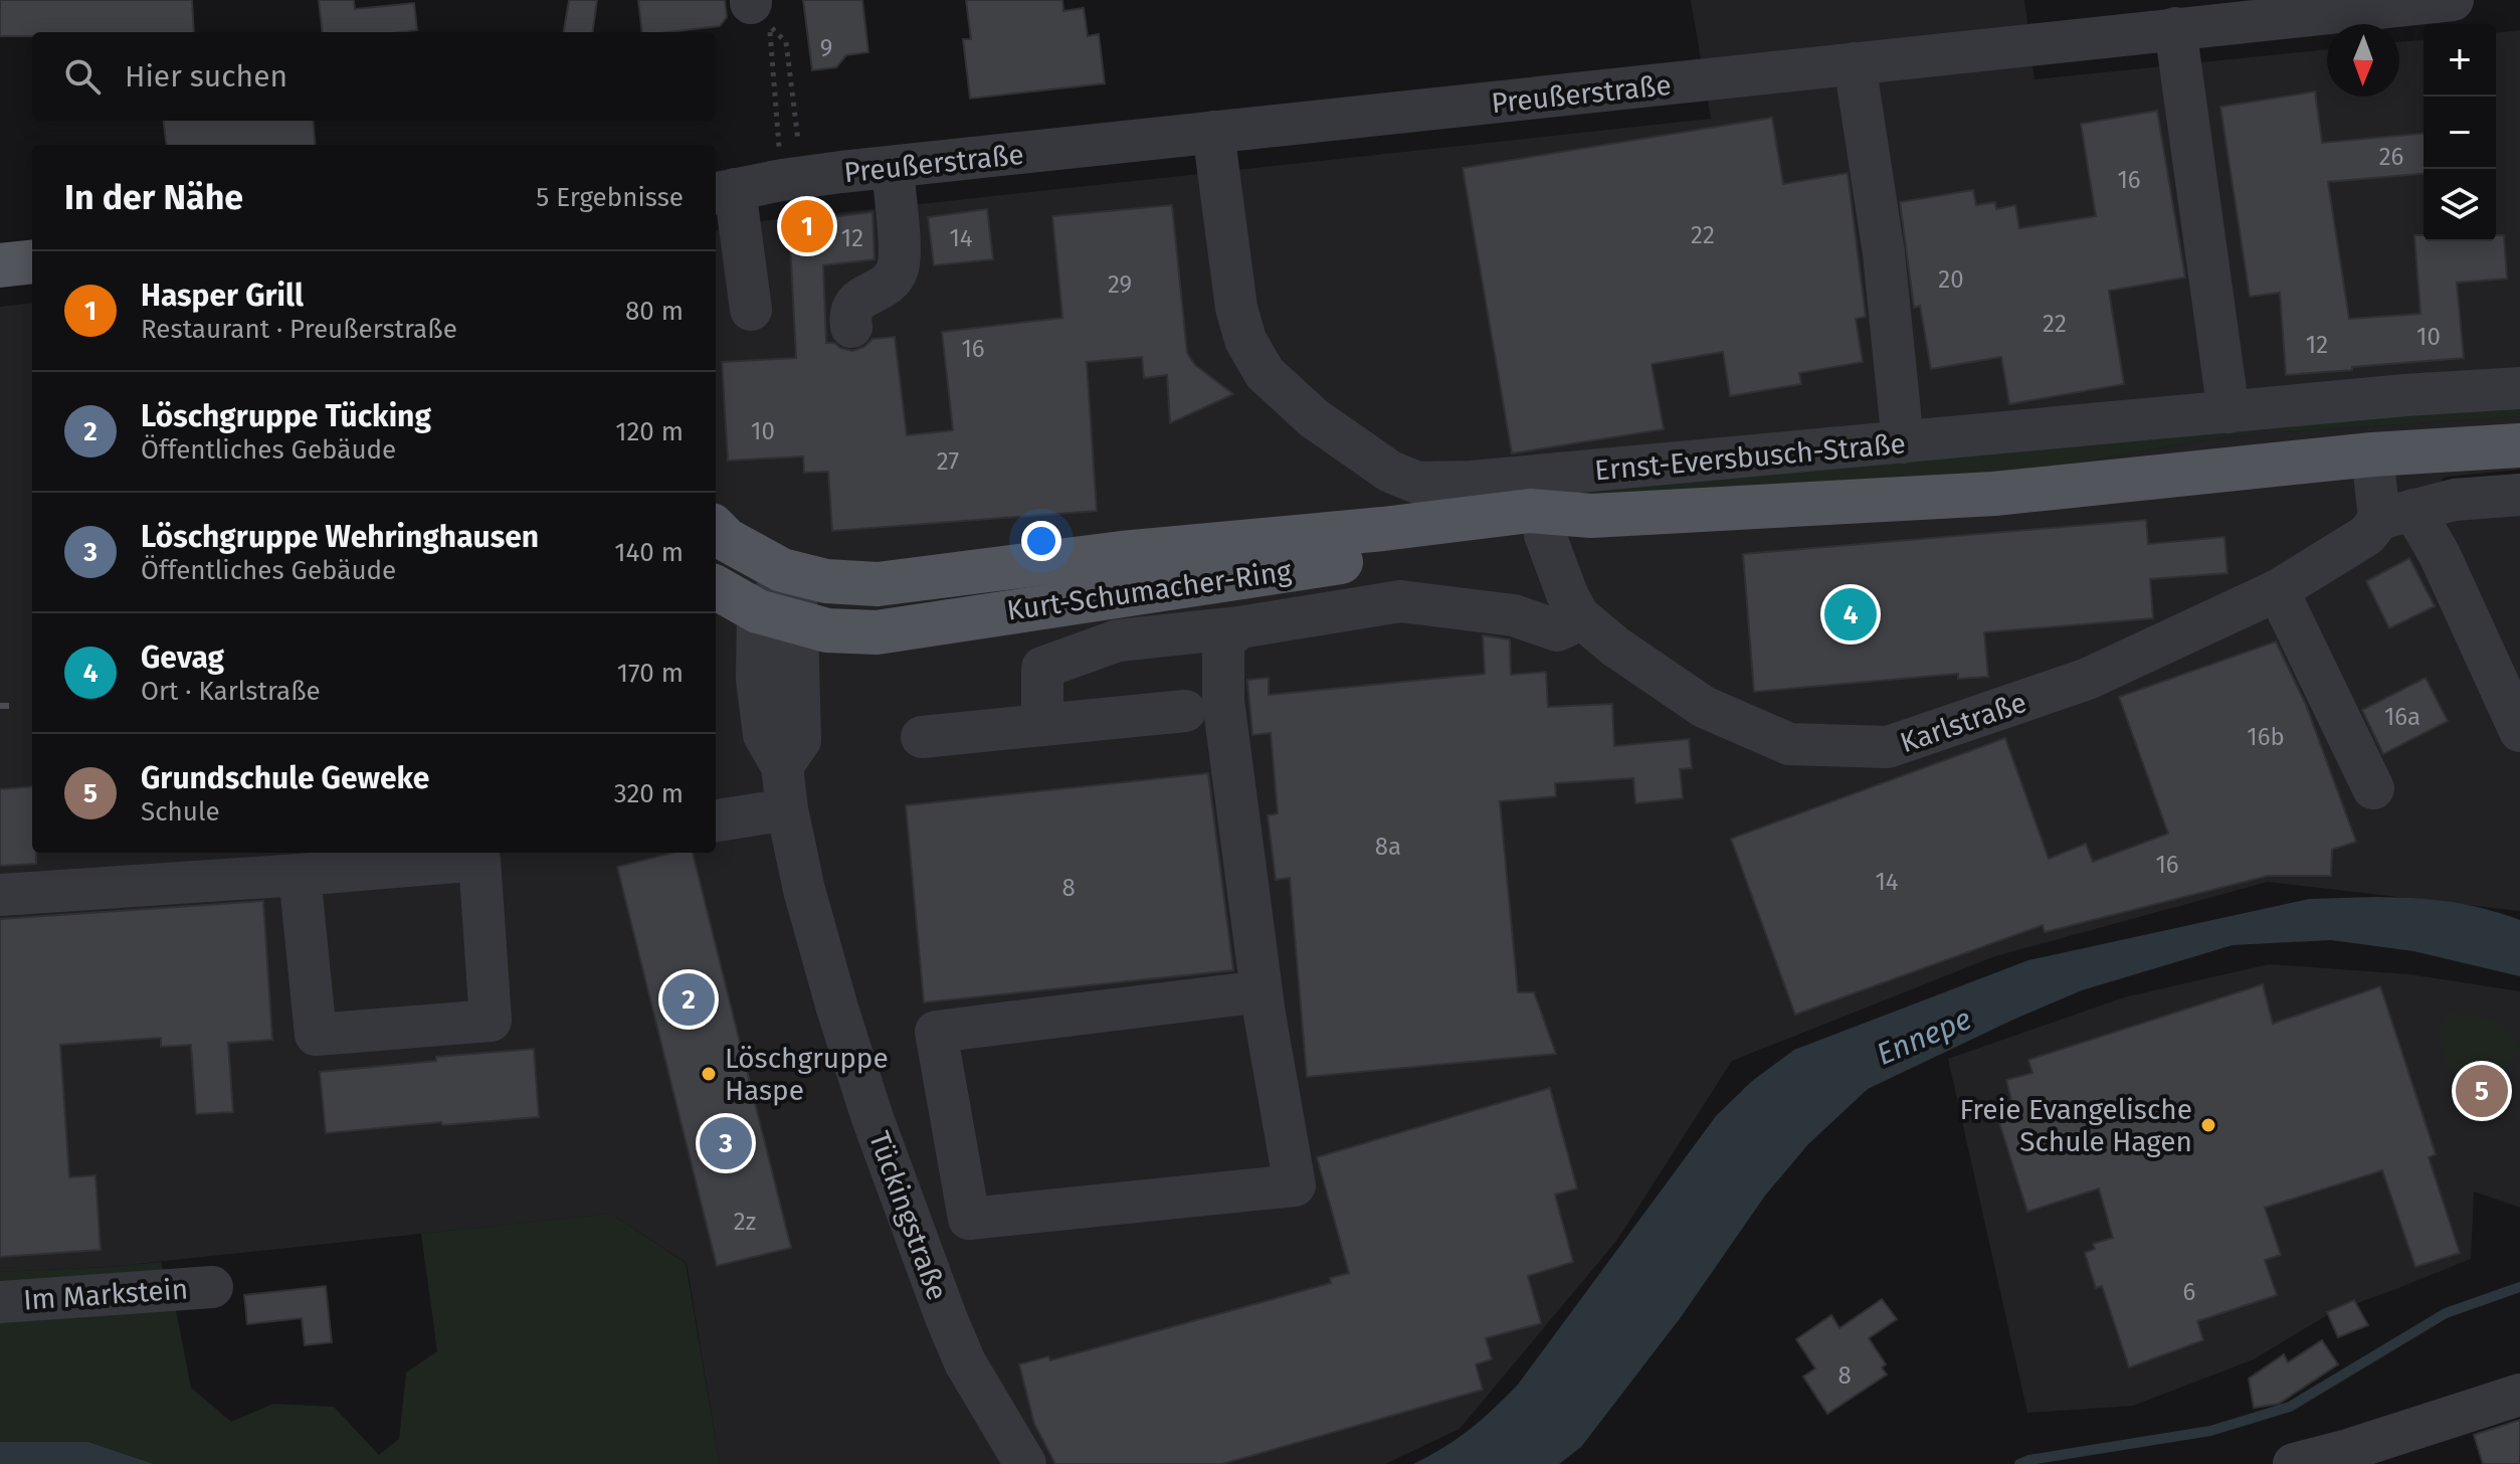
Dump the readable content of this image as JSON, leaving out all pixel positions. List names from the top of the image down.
{
  "streets": {
    "main road": ["Kurt-Schumacher-Ring"],
    "street": [
      "Preußerstraße",
      "Ernst-Eversbusch-Straße",
      "Karlstraße",
      "Tückingstraße",
      "Im Markstein"
    ]
  },
  "crossings": [
    ["Preußerstraße", "Ernst-Eversbusch-Straße"],
    ["Kurt-Schumacher-Ring", "Karlstraße"],
    ["Kurt-Schumacher-Ring", "Tückingstraße"]
  ],
  "water": ["Ennepe"],
  "places": ["Löschgruppe Haspe", "Freie Evangelische Schule Hagen"],
  "house_numbers": [
    "9",
    "26",
    "16",
    "22",
    "12",
    "14",
    "20",
    "29",
    "22",
    "10",
    "12",
    "16",
    "10",
    "27",
    "16a",
    "16b",
    "8a",
    "16",
    "14",
    "8",
    "2z",
    "6",
    "8"
  ],
  "north": "bottom",
  "page": {
    "map_buttons": ["+", "−"],
    "search": "Hier suchen",
    "heading": ["In der Nähe", "5 Ergebnisse"],
    "pins": [
      "1",
      "4",
      "2",
      "5",
      "3"
    ],
    "list": [
      {
        "mark": "1",
        "name": "Hasper Grill",
        "note": "Restaurant · Preußerstraße",
        "value": "80 m"
      },
      {
        "mark": "2",
        "name": "Löschgruppe Tücking",
        "note": "Öffentliches Gebäude",
        "value": "120 m"
      },
      {
        "mark": "3",
        "name": "Löschgruppe Wehringhausen",
        "note": "Öffentliches Gebäude",
        "value": "140 m"
      },
      {
        "mark": "4",
        "name": "Gevag",
        "note": "Ort · Karlstraße",
        "value": "170 m"
      },
      {
        "mark": "5",
        "name": "Grundschule Geweke",
        "note": "Schule",
        "value": "320 m"
      }
    ]
  }
}
